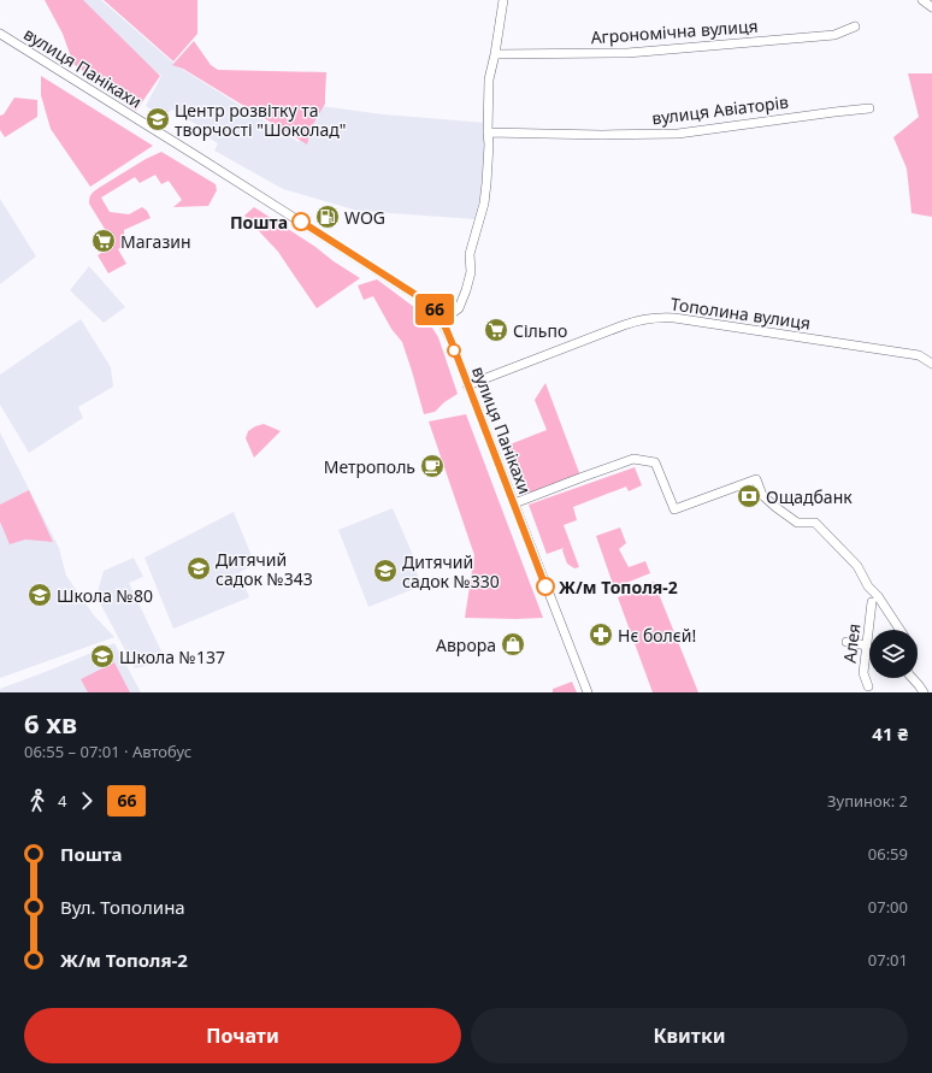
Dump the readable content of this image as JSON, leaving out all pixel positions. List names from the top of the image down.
{
  "streets": {
    "street": [
      "Агрономічна вулиця",
      "вулиця Панікахи",
      "вулиця Авіаторів",
      "Тополина вулиця",
      "Алея"
    ]
  },
  "crossings": [
    ["вулиця Панікахи", "Тополина вулиця"]
  ],
  "places": {
    "school or university": [
      "Центр розвітку та творчості \"Шоколад\"",
      "Дитячий садок №343",
      "Дитячий садок №330",
      "Школа №80",
      "Школа №137"
    ],
    "fuel station": ["WOG"],
    "other": ["Пошта", "Ж/м Тополя-2"],
    "supermarket": ["Магазин", "Сільпо"],
    "cafe": ["Метрополь"],
    "bank": ["Ощадбанк"],
    "pharmacy": ["Нє болєй!"],
    "shop": ["Аврора"]
  },
  "lines": ["bus line 66"],
  "page": {
    "on_map": "66",
    "heading": ["6 хв", "06:55 – 07:01 · Автобус", "41 ₴"],
    "legs": ["4", "66", "Зупинок: 2"],
    "list": [
      {
        "name": "Пошта",
        "value": "06:59"
      },
      {
        "name": "Вул. Тополина",
        "value": "07:00"
      },
      {
        "name": "Ж/м Тополя-2",
        "value": "07:01"
      }
    ],
    "buttons": ["Почати", "Квитки"]
  }
}
